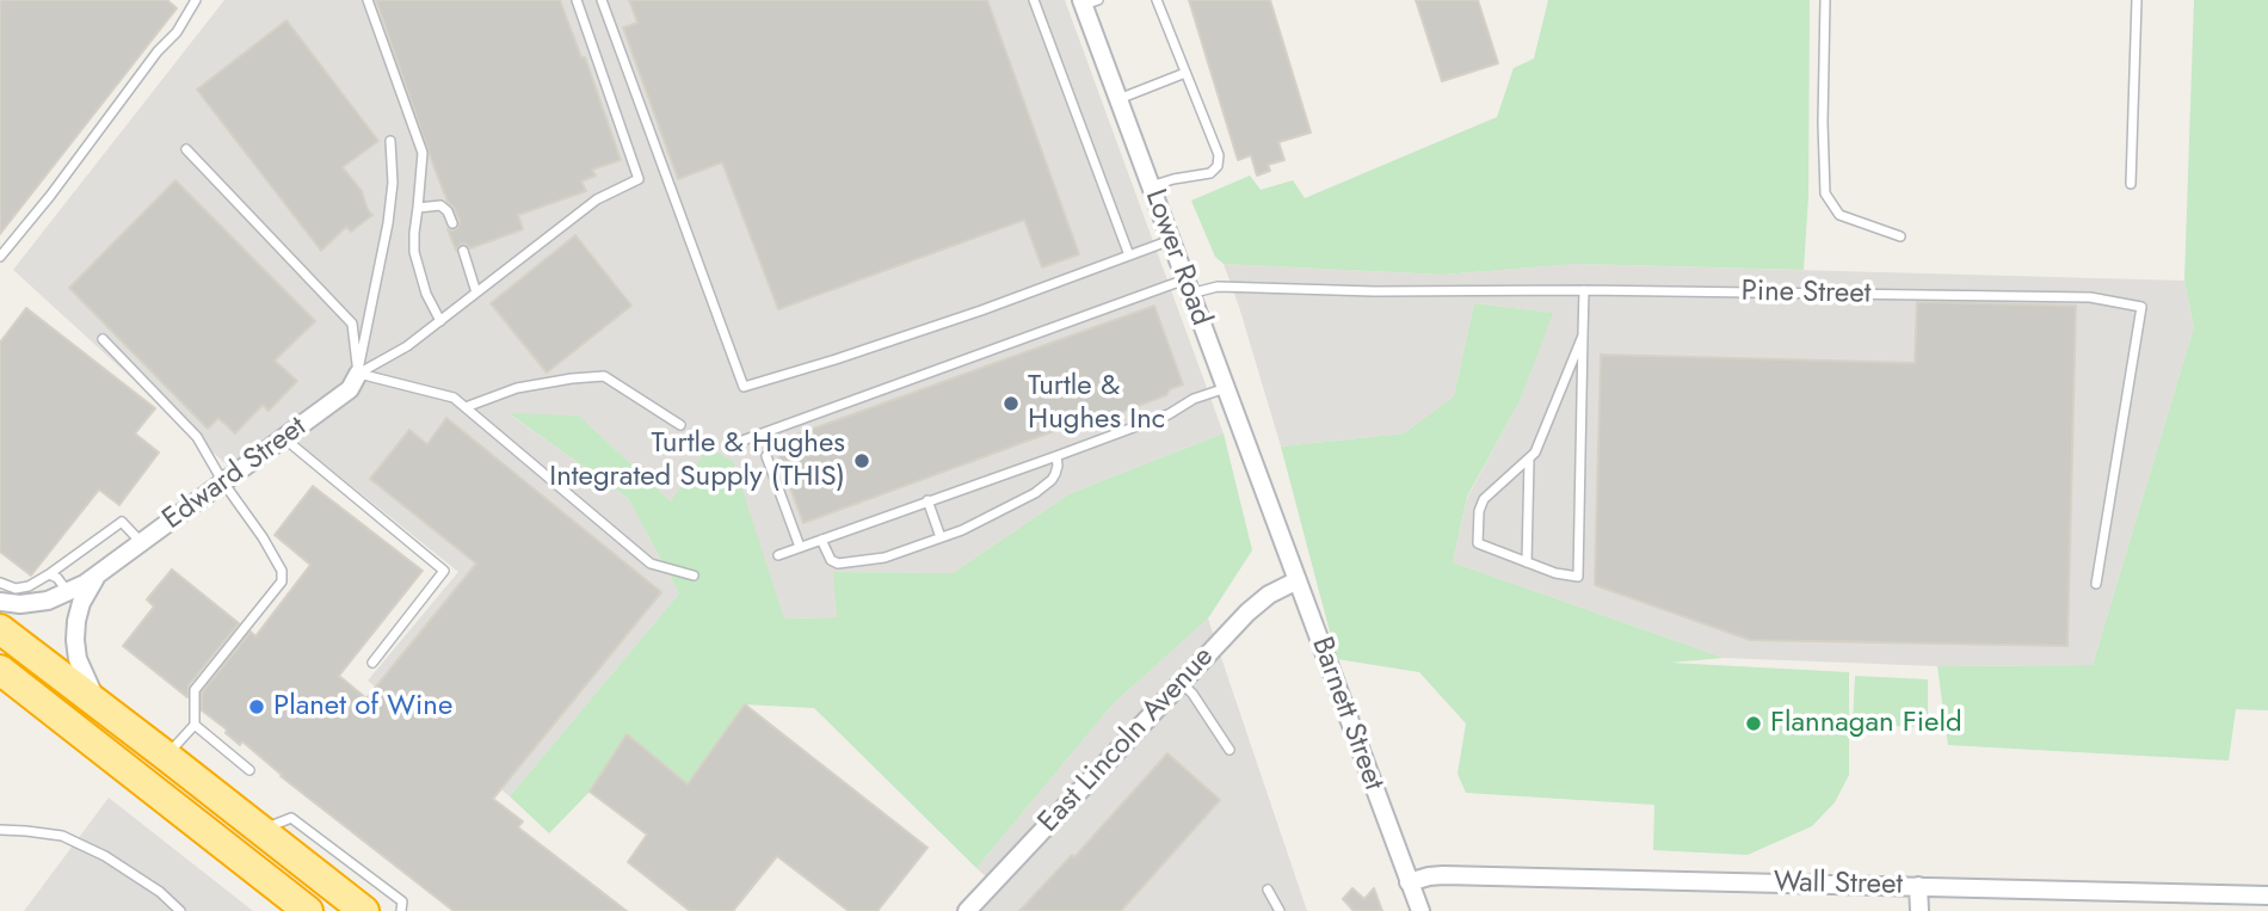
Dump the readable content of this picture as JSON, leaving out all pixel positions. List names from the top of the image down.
{
  "streets": {
    "street": [
      "Lower Road",
      "Edward Street",
      "Barnett Street",
      "East Lincoln Avenue",
      "Wall Street"
    ],
    "lane": ["Pine Street"]
  },
  "crossings": [
    ["Lower Road", "Pine Street"],
    ["Lower Road", "Barnett Street"],
    ["Barnett Street", "East Lincoln Avenue"],
    ["Barnett Street", "Wall Street"]
  ],
  "places": [
    "Turtle & Hughes Inc",
    "Turtle & Hughes Integrated Supply (THIS)",
    "Planet of Wine",
    "Flannagan Field"
  ]
}
